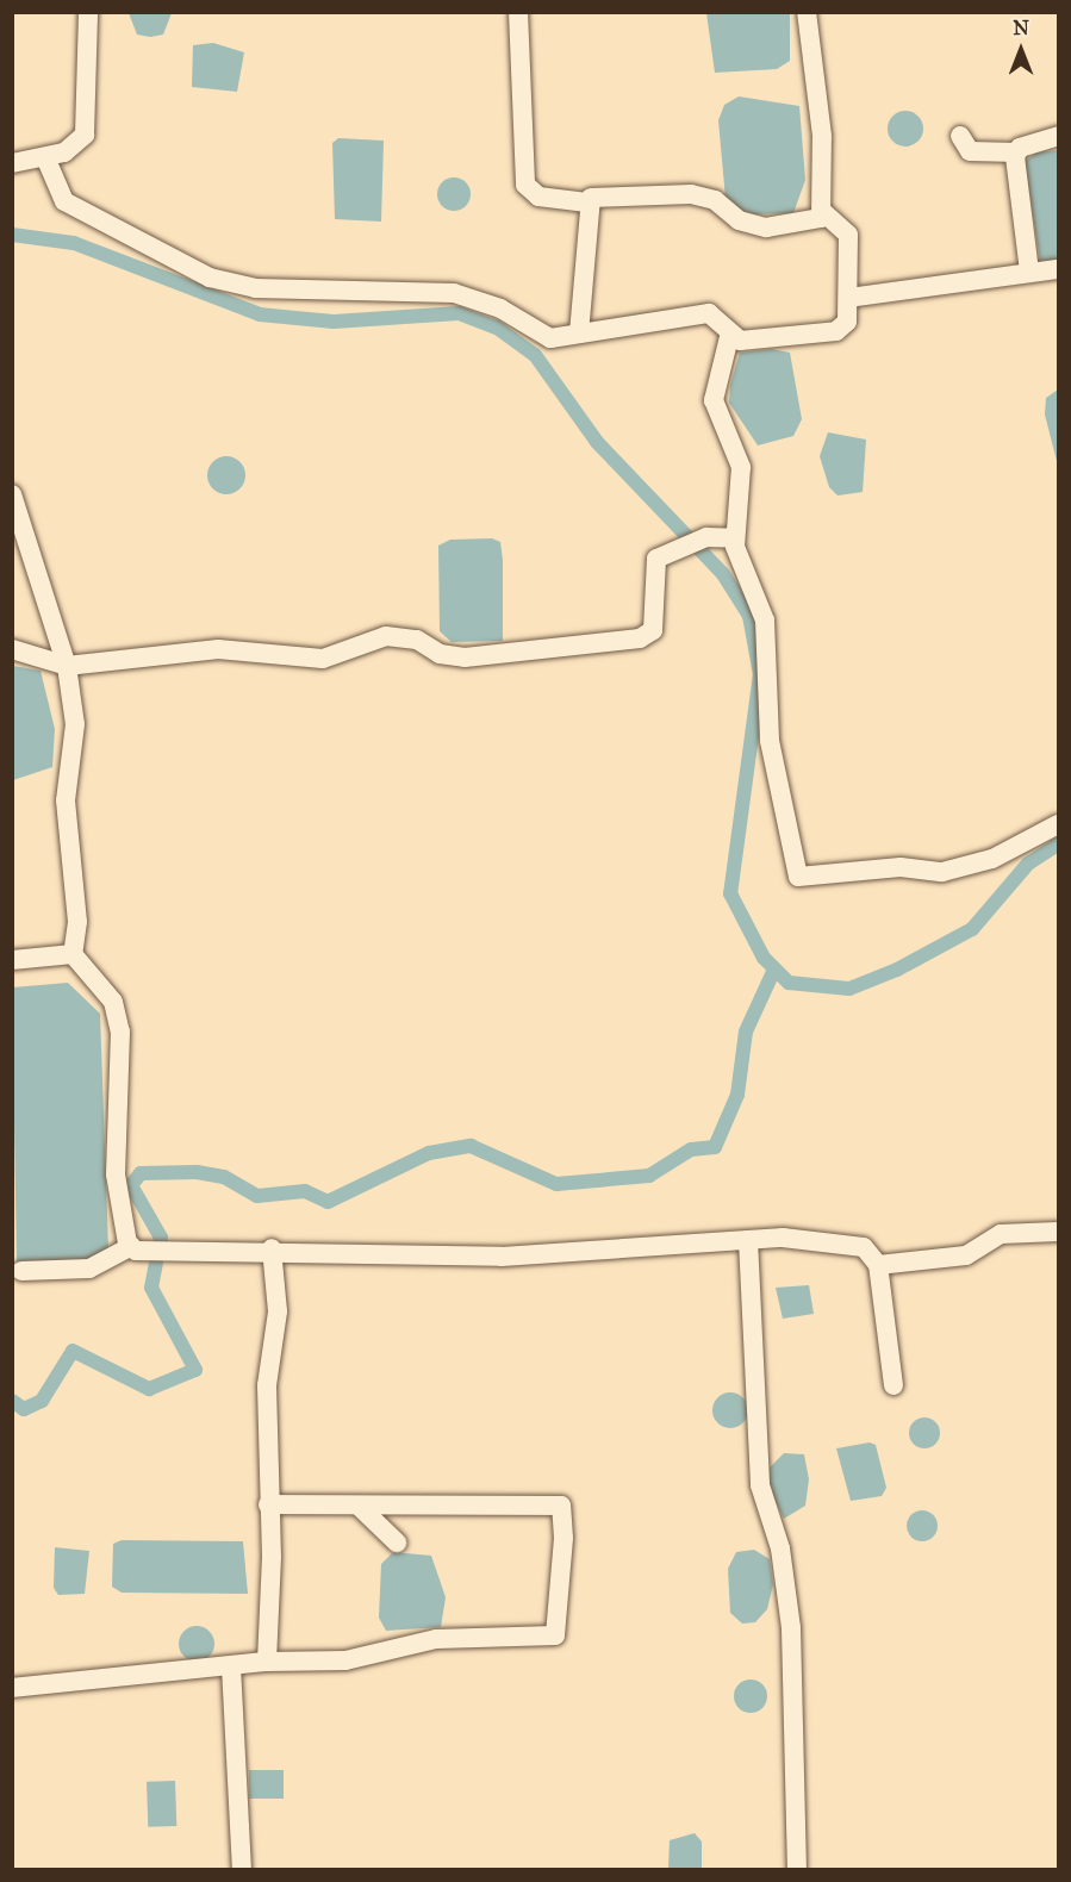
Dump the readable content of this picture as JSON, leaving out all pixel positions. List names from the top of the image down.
{
  "north": "top"
}
